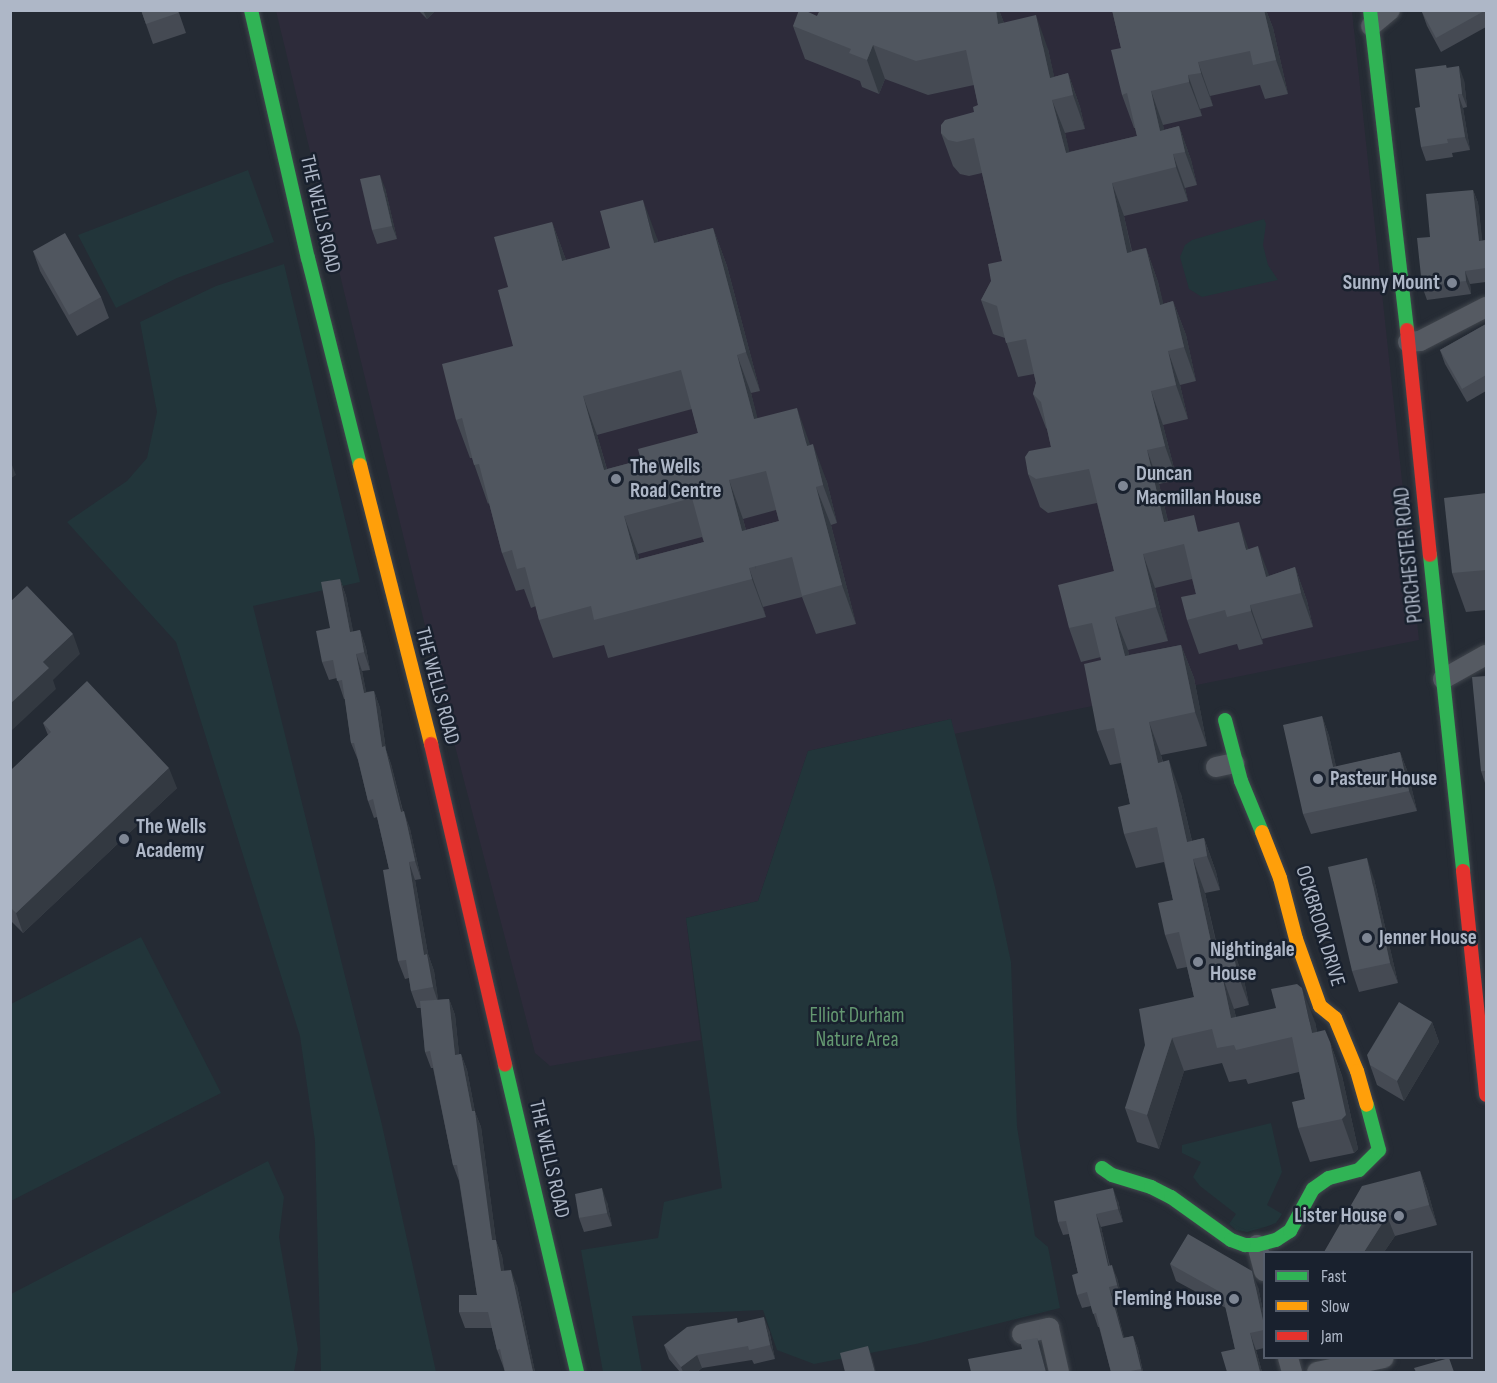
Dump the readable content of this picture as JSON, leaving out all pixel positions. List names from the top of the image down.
{
  "streets": {
    "street": ["THE WELLS ROAD", "PORCHESTER ROAD", "OCKBROOK DRIVE"]
  },
  "parks": ["Elliot Durham Nature Area"],
  "places": [
    "Sunny Mount",
    "The Wells Road Centre",
    "Duncan Macmillan House",
    "Pasteur House",
    "The Wells Academy",
    "Jenner House",
    "Nightingale House",
    "Lister House",
    "Fleming House"
  ],
  "legend": ["Fast", "Slow", "Jam"]
}
